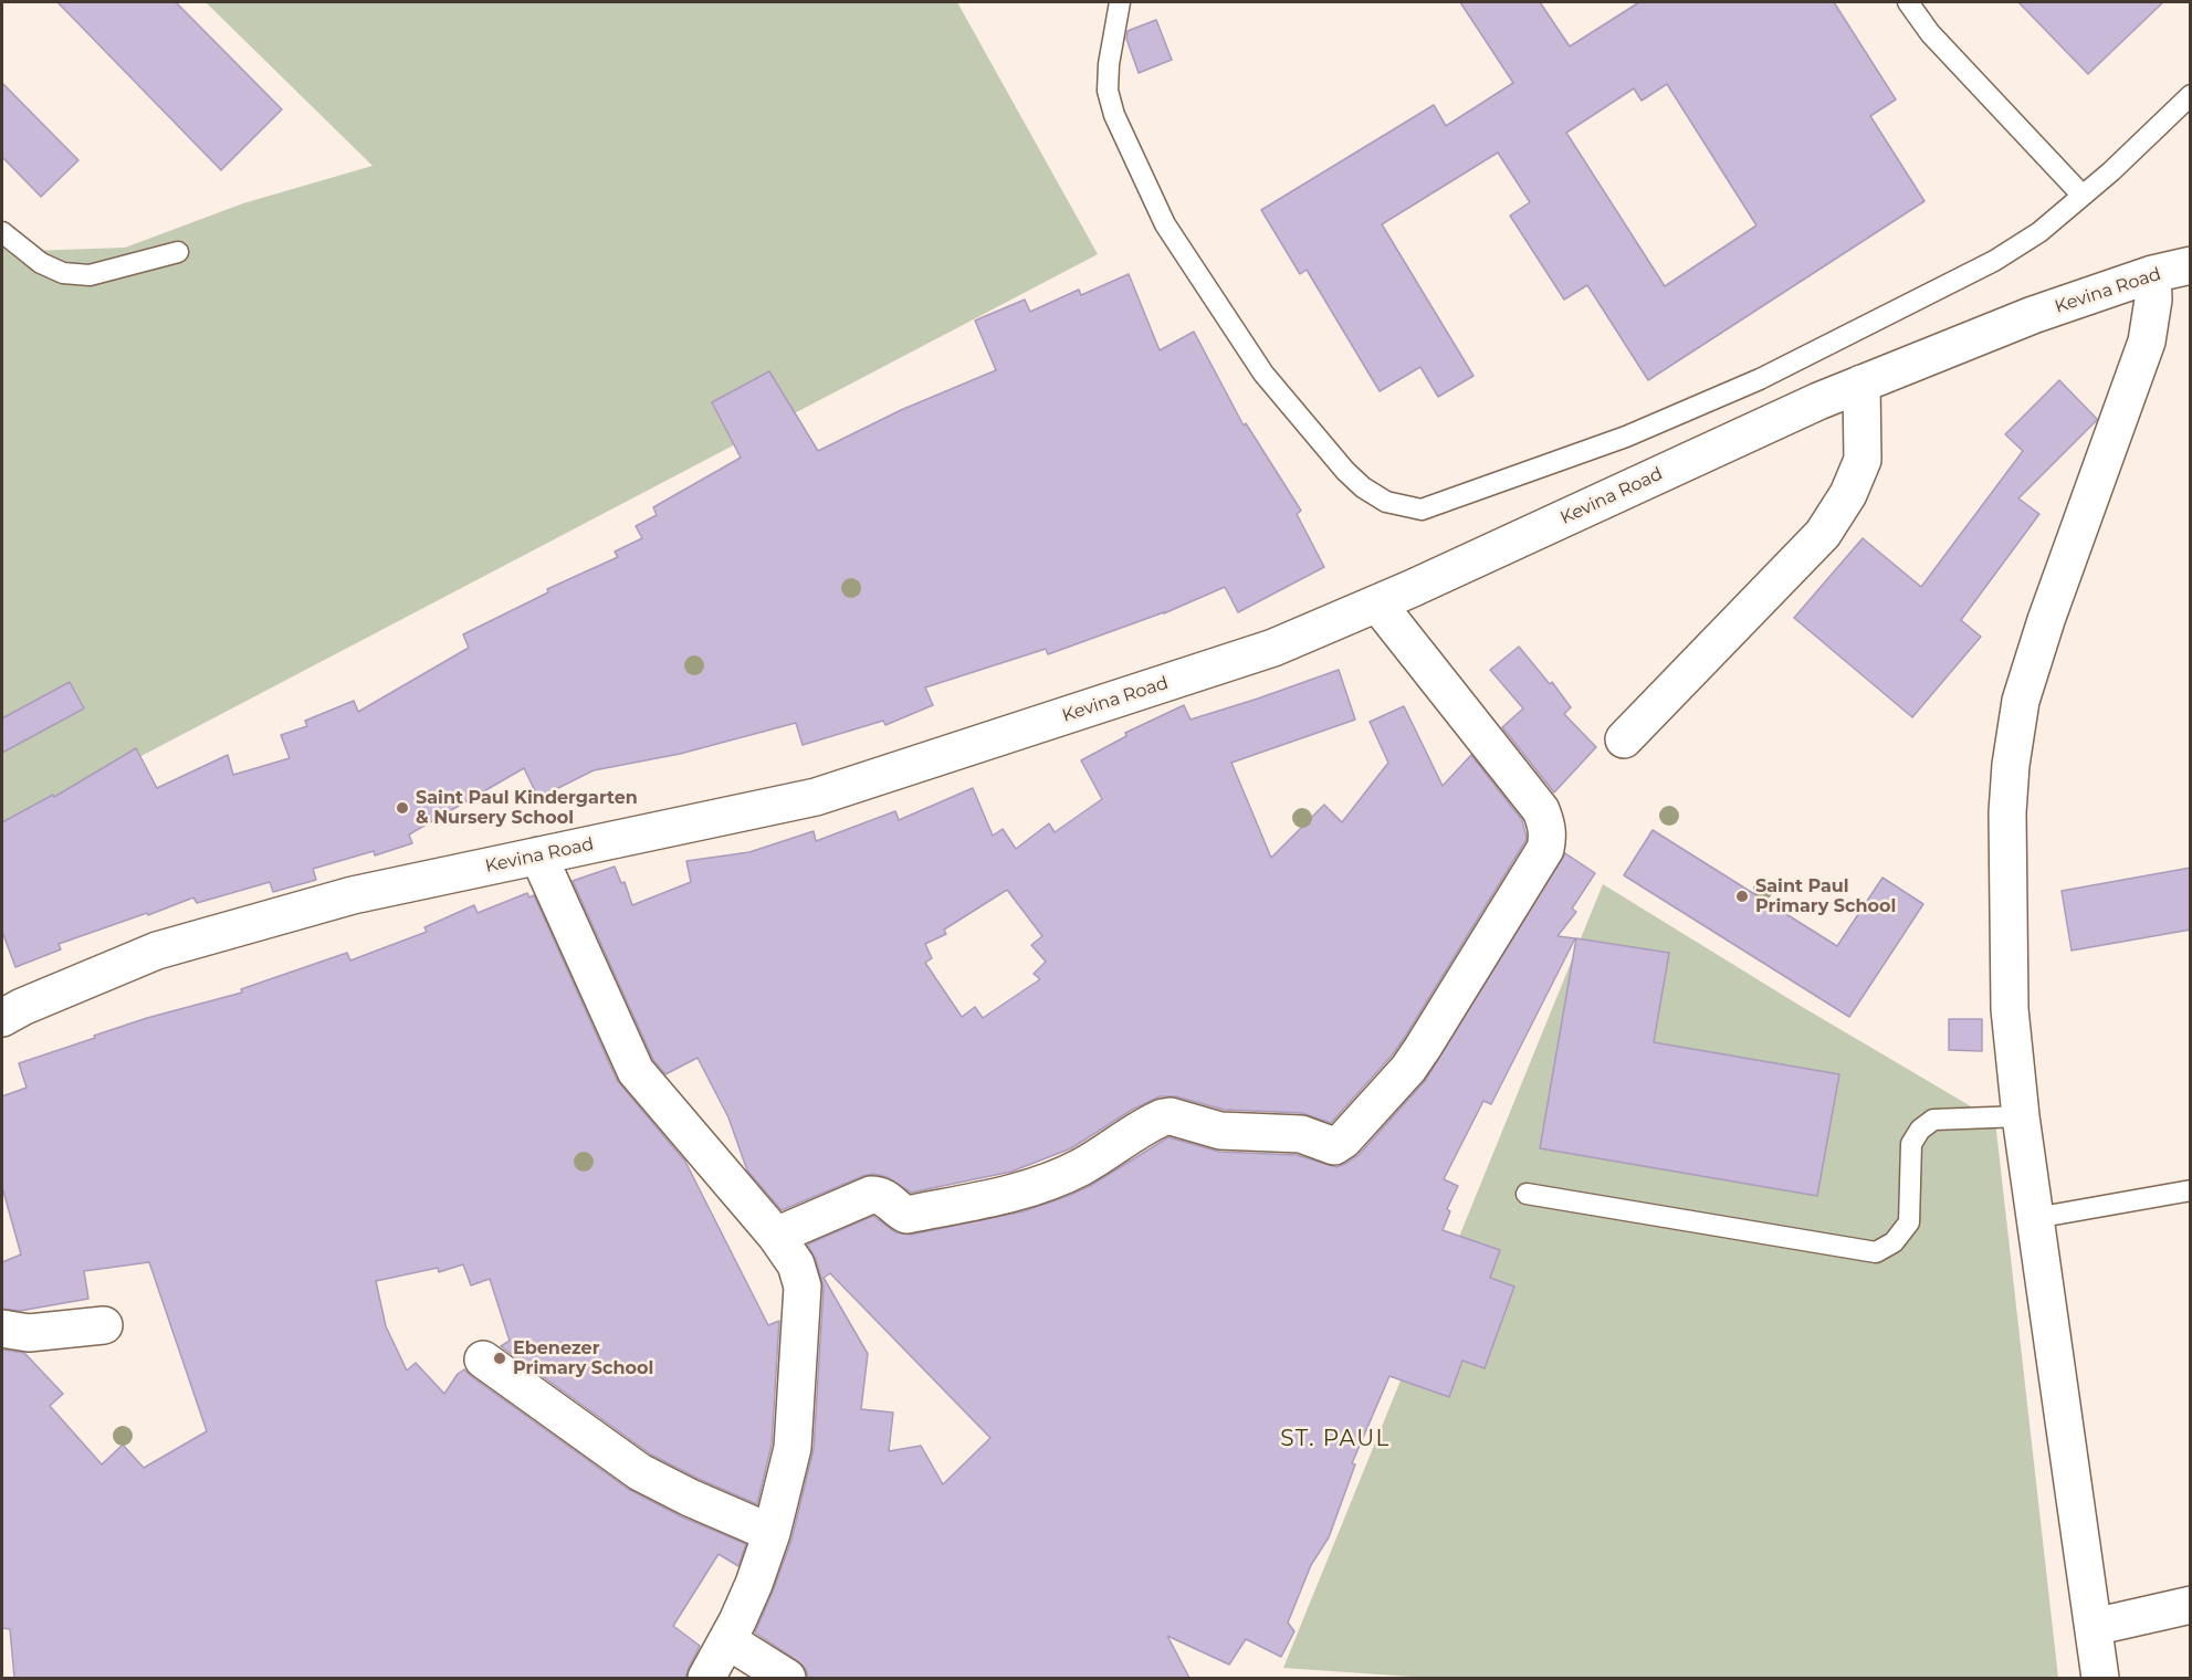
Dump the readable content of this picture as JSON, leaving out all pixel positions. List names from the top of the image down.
{
  "streets": {
    "street": ["Kevina Road"]
  },
  "districts": ["ST. PAUL"],
  "places": ["Saint Paul Kindergarten & Nursery School", "Saint Paul Primary School", "Ebenezer Primary School"]
}
